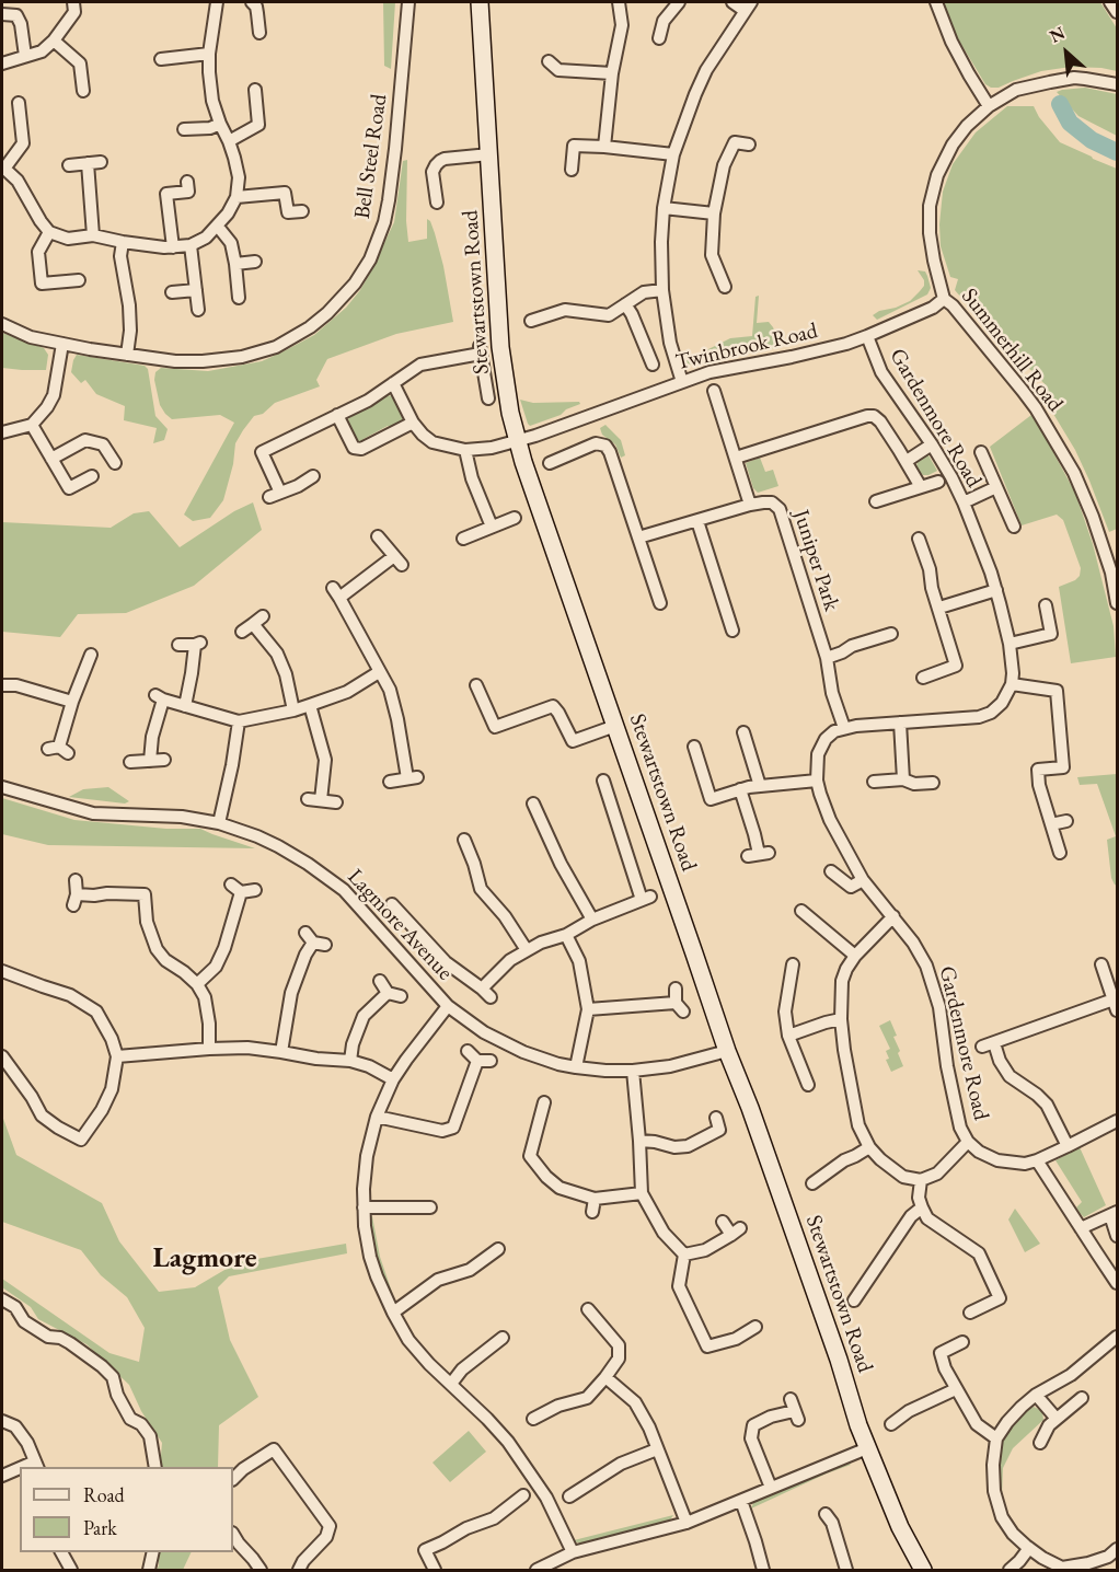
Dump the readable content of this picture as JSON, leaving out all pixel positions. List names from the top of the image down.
{
  "streets": {
    "main road": ["Stewartstown Road"],
    "street": [
      "Bell Steel Road",
      "Twinbrook Road",
      "Summerhill Road",
      "Gardenmore Road",
      "Juniper Park",
      "Lagmore Avenue"
    ]
  },
  "crossings": [
    ["Stewartstown Road", "Twinbrook Road"],
    ["Stewartstown Road", "Lagmore Avenue"],
    ["Twinbrook Road", "Summerhill Road"],
    ["Twinbrook Road", "Gardenmore Road"],
    ["Gardenmore Road", "Juniper Park"]
  ],
  "districts": ["Lagmore"],
  "legend": ["Road", "Park"],
  "north": "top left"
}
